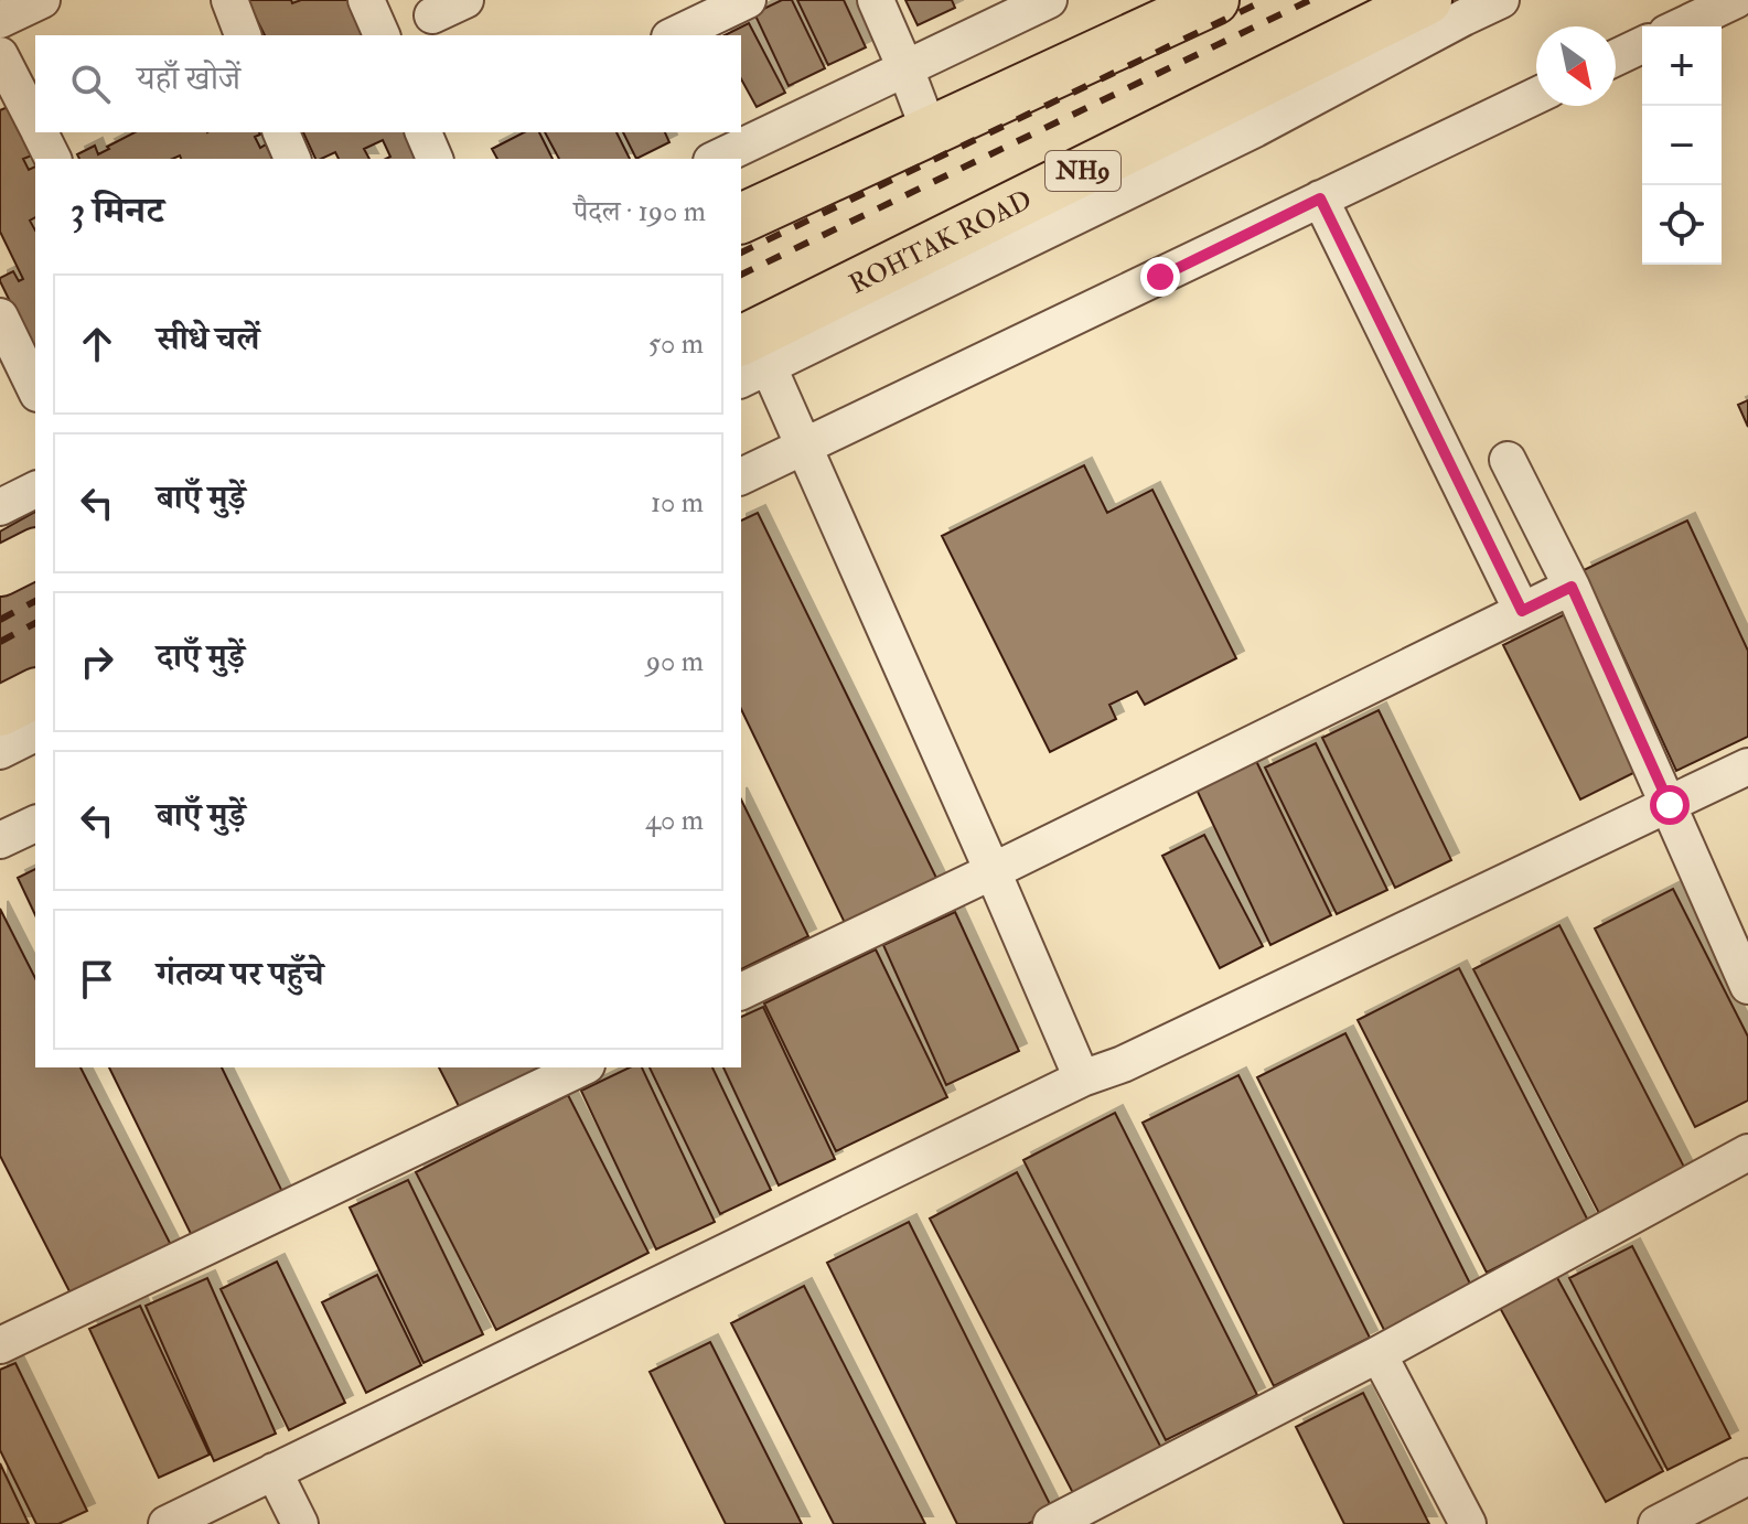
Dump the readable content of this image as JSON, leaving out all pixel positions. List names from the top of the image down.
{
  "streets": {
    "highway": ["NH9", "ROHTAK ROAD"]
  },
  "north": "bottom right",
  "page": {
    "map_buttons": ["+", "−"],
    "search": "यहाँ खोजें",
    "heading": ["3 मिनट", "पैदल · 190 m"],
    "list": [
      ["सीधे चलें", "50 m"],
      ["बाएँ मुड़ें", "10 m"],
      ["दाएँ मुड़ें", "90 m"],
      ["बाएँ मुड़ें", "40 m"],
      "गंतव्य पर पहुँचे"
    ]
  }
}
